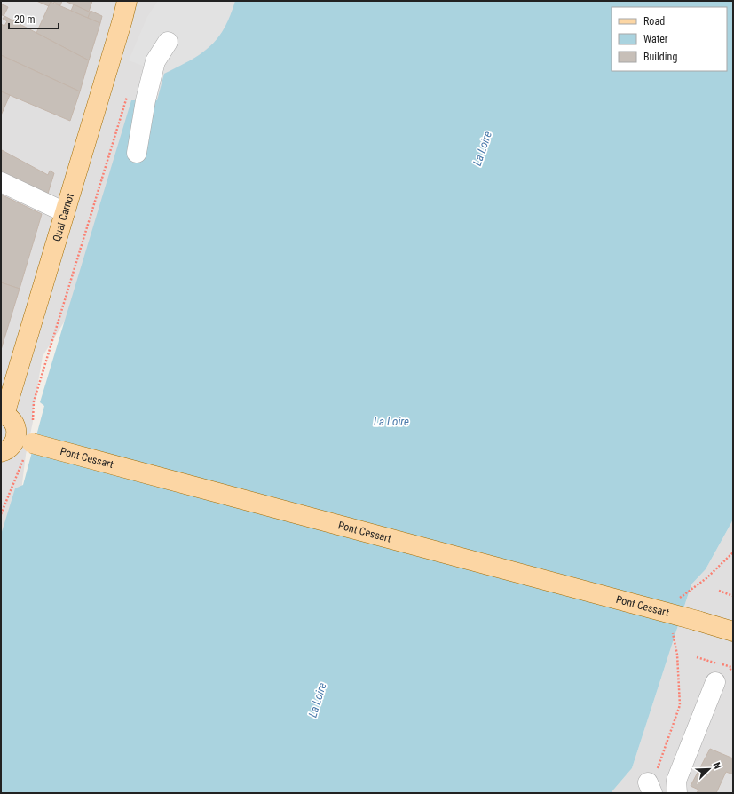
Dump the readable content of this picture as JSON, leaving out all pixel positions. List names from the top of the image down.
{
  "streets": {
    "main road": ["Quai Carnot", "Pont Cessart"]
  },
  "water": ["La Loire"],
  "legend": ["Road", "Water", "Building"],
  "scale_bar": "20 m",
  "north": "top right"
}
